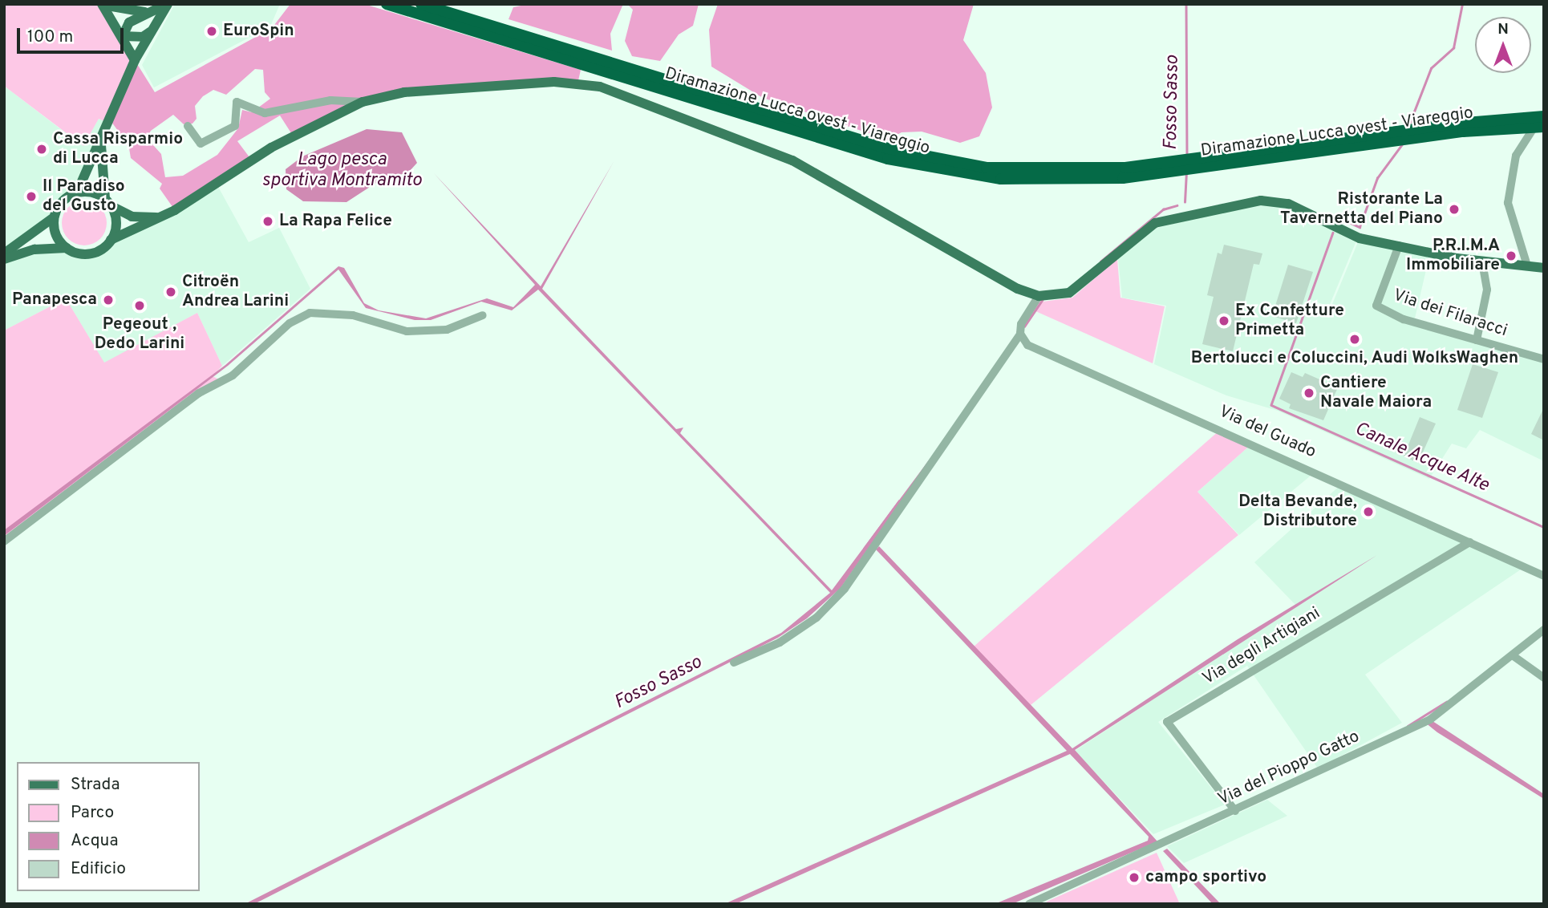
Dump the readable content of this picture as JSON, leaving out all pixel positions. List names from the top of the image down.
{
  "streets": {
    "highway": ["Diramazione Lucca ovest - Viareggio"],
    "street": [
      "Via dei Filaracci",
      "Via del Guado",
      "Via degli Artigiani",
      "Via del Pioppo Gatto"
    ]
  },
  "crossings": [
    ["Via del Guado", "Via degli Artigiani"],
    ["Via degli Artigiani", "Via del Pioppo Gatto"]
  ],
  "water": ["Fosso Sasso", "Lago pesca sportiva Montramito", "Canale Acque Alte"],
  "places": [
    "EuroSpin",
    "Cassa Risparmio di Lucca",
    "Il Paradiso del Gusto",
    "Ristorante La Tavernetta del Piano",
    "La Rapa Felice",
    "P.R.I.M.A Immobiliare",
    "Citroën Andrea Larini",
    "Panapesca",
    "Pegeout , Dedo Larini",
    "Ex Confetture Primetta",
    "Bertolucci e Coluccini, Audi WolksWaghen",
    "Cantiere Navale Maiora",
    "Delta Bevande, Distributore",
    "campo sportivo"
  ],
  "legend": [
    "Strada",
    "Parco",
    "Acqua",
    "Edificio"
  ],
  "scale_bar": "100 m",
  "north": "top"
}
